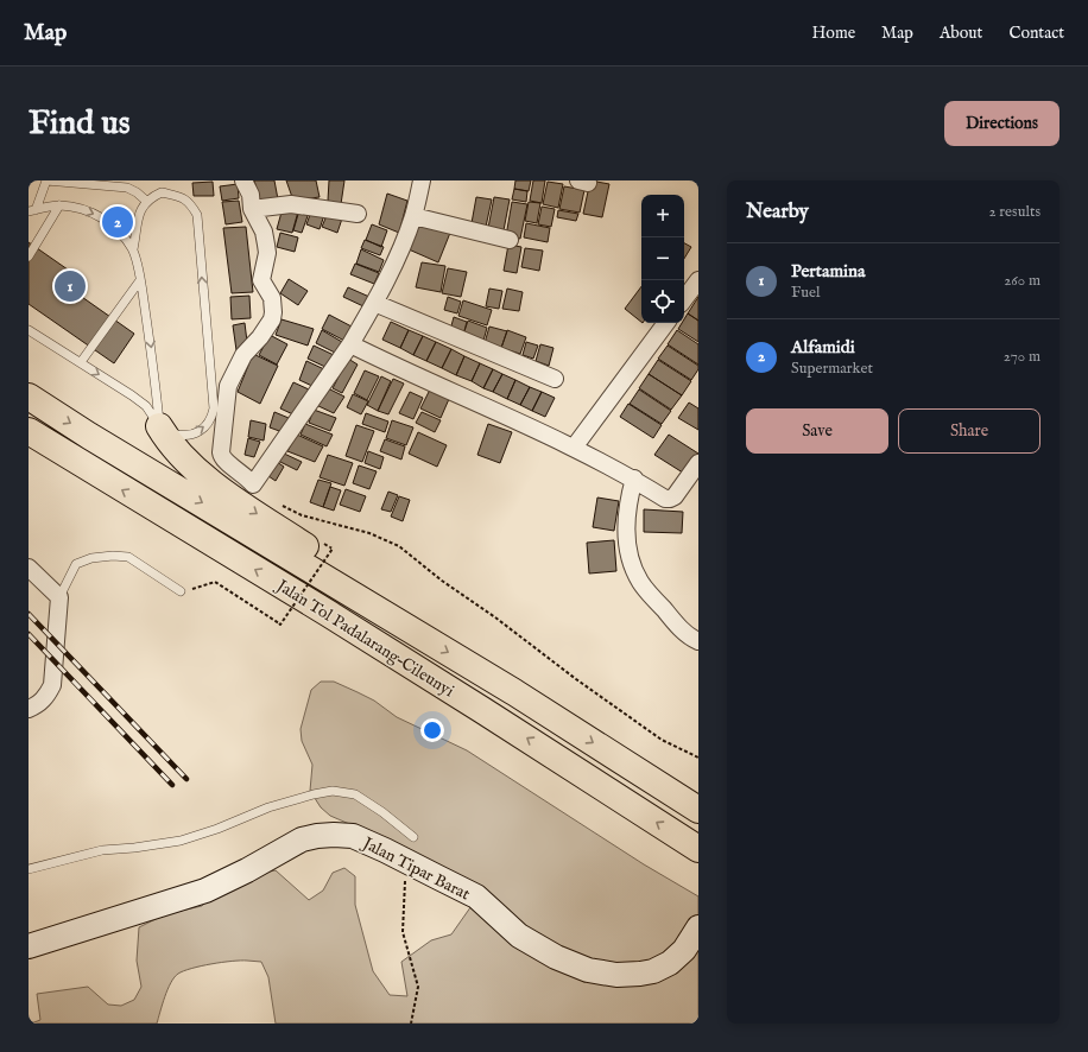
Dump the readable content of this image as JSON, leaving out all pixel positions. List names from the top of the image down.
{
  "streets": {
    "highway": ["Jalan Tol Padalarang–Cileunyi"],
    "street": ["Jalan Tipar Barat"]
  },
  "page": {
    "header": "Map",
    "nav": [
      "Home",
      "Map",
      "About",
      "Contact"
    ],
    "buttons": [
      "Directions",
      ["Save", "Share"]
    ],
    "title": "Find us",
    "heading": ["Nearby", "2 results"],
    "map_buttons": ["+", "−"],
    "pins": ["2", "1"],
    "list": [
      {
        "mark": "1",
        "name": "Pertamina",
        "note": "Fuel",
        "value": "260 m"
      },
      {
        "mark": "2",
        "name": "Alfamidi",
        "note": "Supermarket",
        "value": "270 m"
      }
    ]
  }
}
